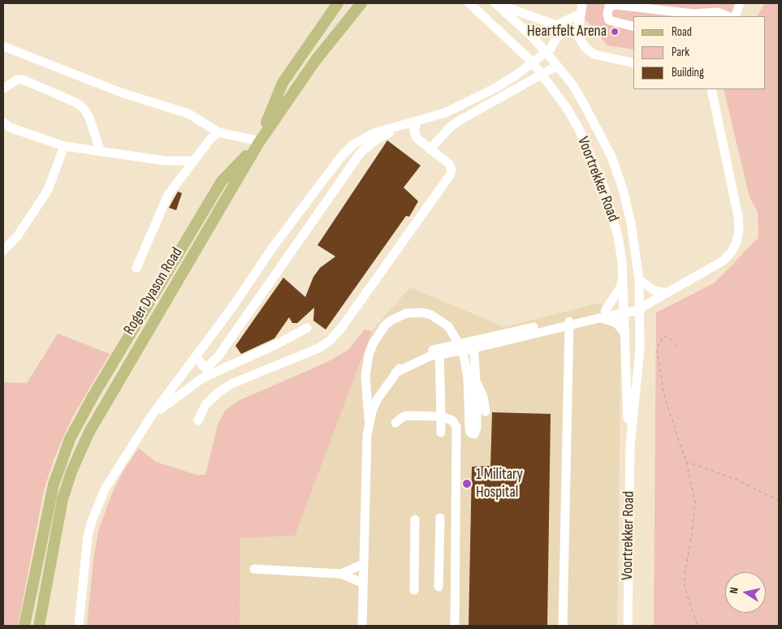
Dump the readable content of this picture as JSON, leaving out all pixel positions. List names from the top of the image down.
{
  "streets": {
    "main road": ["Roger Dyason Road"],
    "street": ["Voortrekker Road"]
  },
  "places": ["Heartfelt Arena", "1 Military Hospital"],
  "legend": ["Road", "Park", "Building"],
  "north": "left"
}
